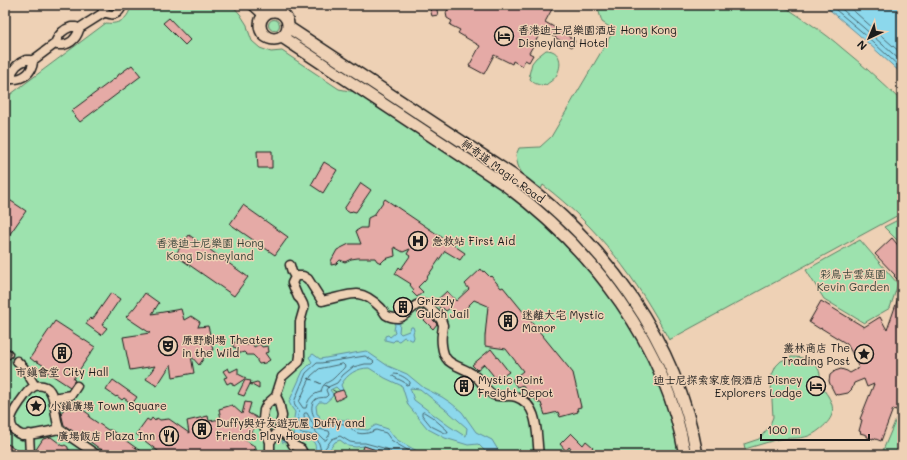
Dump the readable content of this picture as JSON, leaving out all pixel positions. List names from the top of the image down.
{
  "streets": {
    "street": ["神奇道 Magic Road"]
  },
  "parks": ["香港迪士尼樂園 Hong Kong Disneyland", "彩鳥古雲庭園 Kevin Garden"],
  "places": {
    "hotel": ["香港迪士尼樂園酒店 Hong Kong Disneyland Hotel", "迪士尼探索家度假酒店 Disney Explorers Lodge"],
    "hospital": ["急救站 First Aid"],
    "building": [
      "Grizzly Gulch Jail",
      "迷離大宅 Mystic Manor",
      "市鎮會堂 City Hall",
      "Mystic Point Freight Depot",
      "Duffy與好友遊玩屋 Duffy and Friends Play House"
    ],
    "theatre": ["原野劇場 Theater in the Wild"],
    "place": ["叢林商店 The Trading Post", "小鎮廣場 Town Square"],
    "restaurant": ["廣場飯店 Plaza Inn"]
  },
  "scale_bar": "100 m",
  "north": "bottom left"
}
